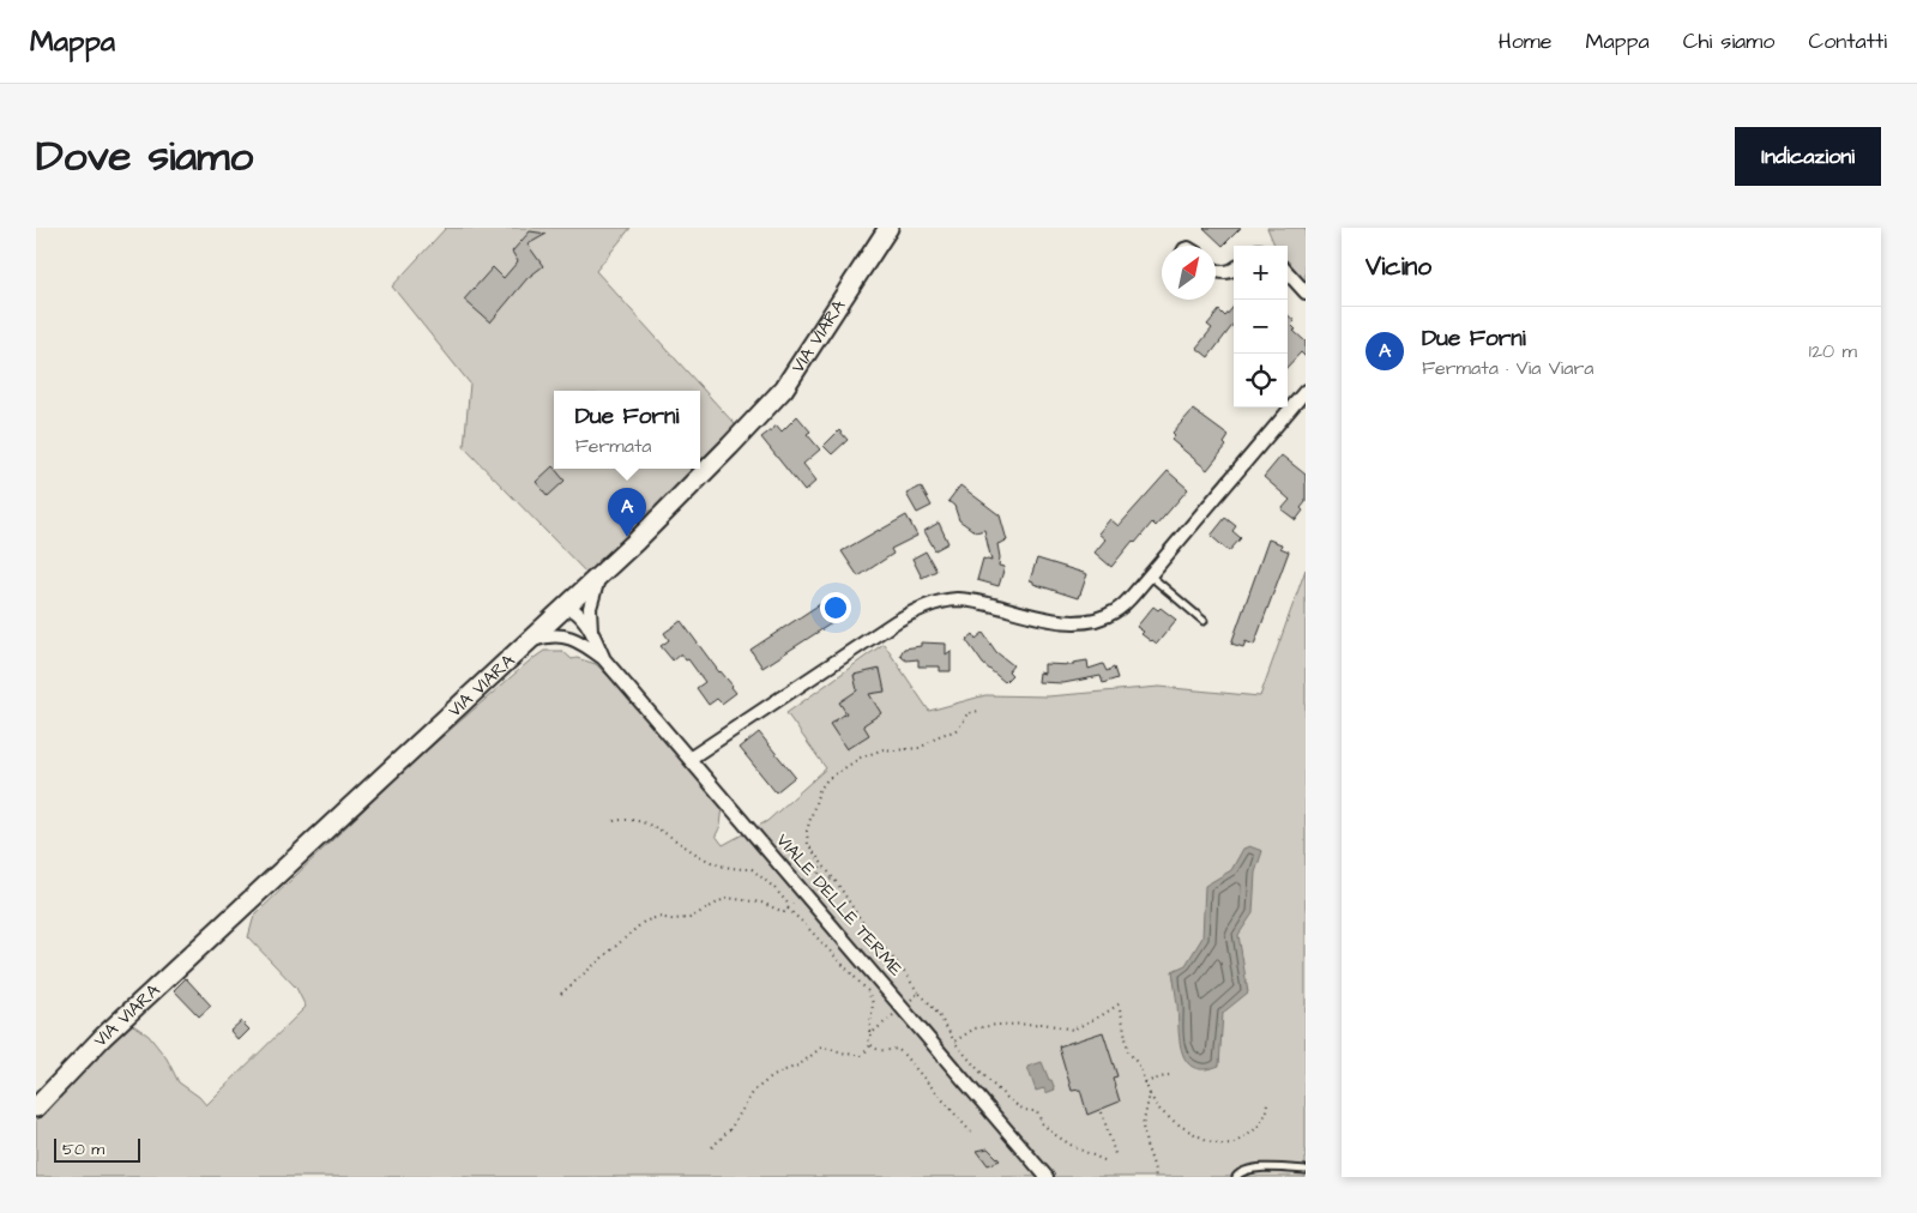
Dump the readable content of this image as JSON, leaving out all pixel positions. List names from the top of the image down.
{
  "streets": {
    "main road": ["VIA VIARA"],
    "street": ["VIALE DELLE TERME"]
  },
  "crossings": [
    ["VIA VIARA", "VIALE DELLE TERME"]
  ],
  "scale_bar": "50 m",
  "north": "top right",
  "page": {
    "header": "Mappa",
    "nav": [
      "Home",
      "Mappa",
      "Chi siamo",
      "Contatti"
    ],
    "title": "Dove siamo",
    "buttons": "Indicazioni",
    "heading": "Vicino",
    "map_buttons": ["+", "−"],
    "list": [
      {
        "mark": "A",
        "name": "Due Forni",
        "note": "Fermata · Via Viara",
        "value": "120 m"
      }
    ],
    "popup": ["Due Forni", "Fermata"],
    "pins": "A",
    "scale": "50 m"
  }
}
